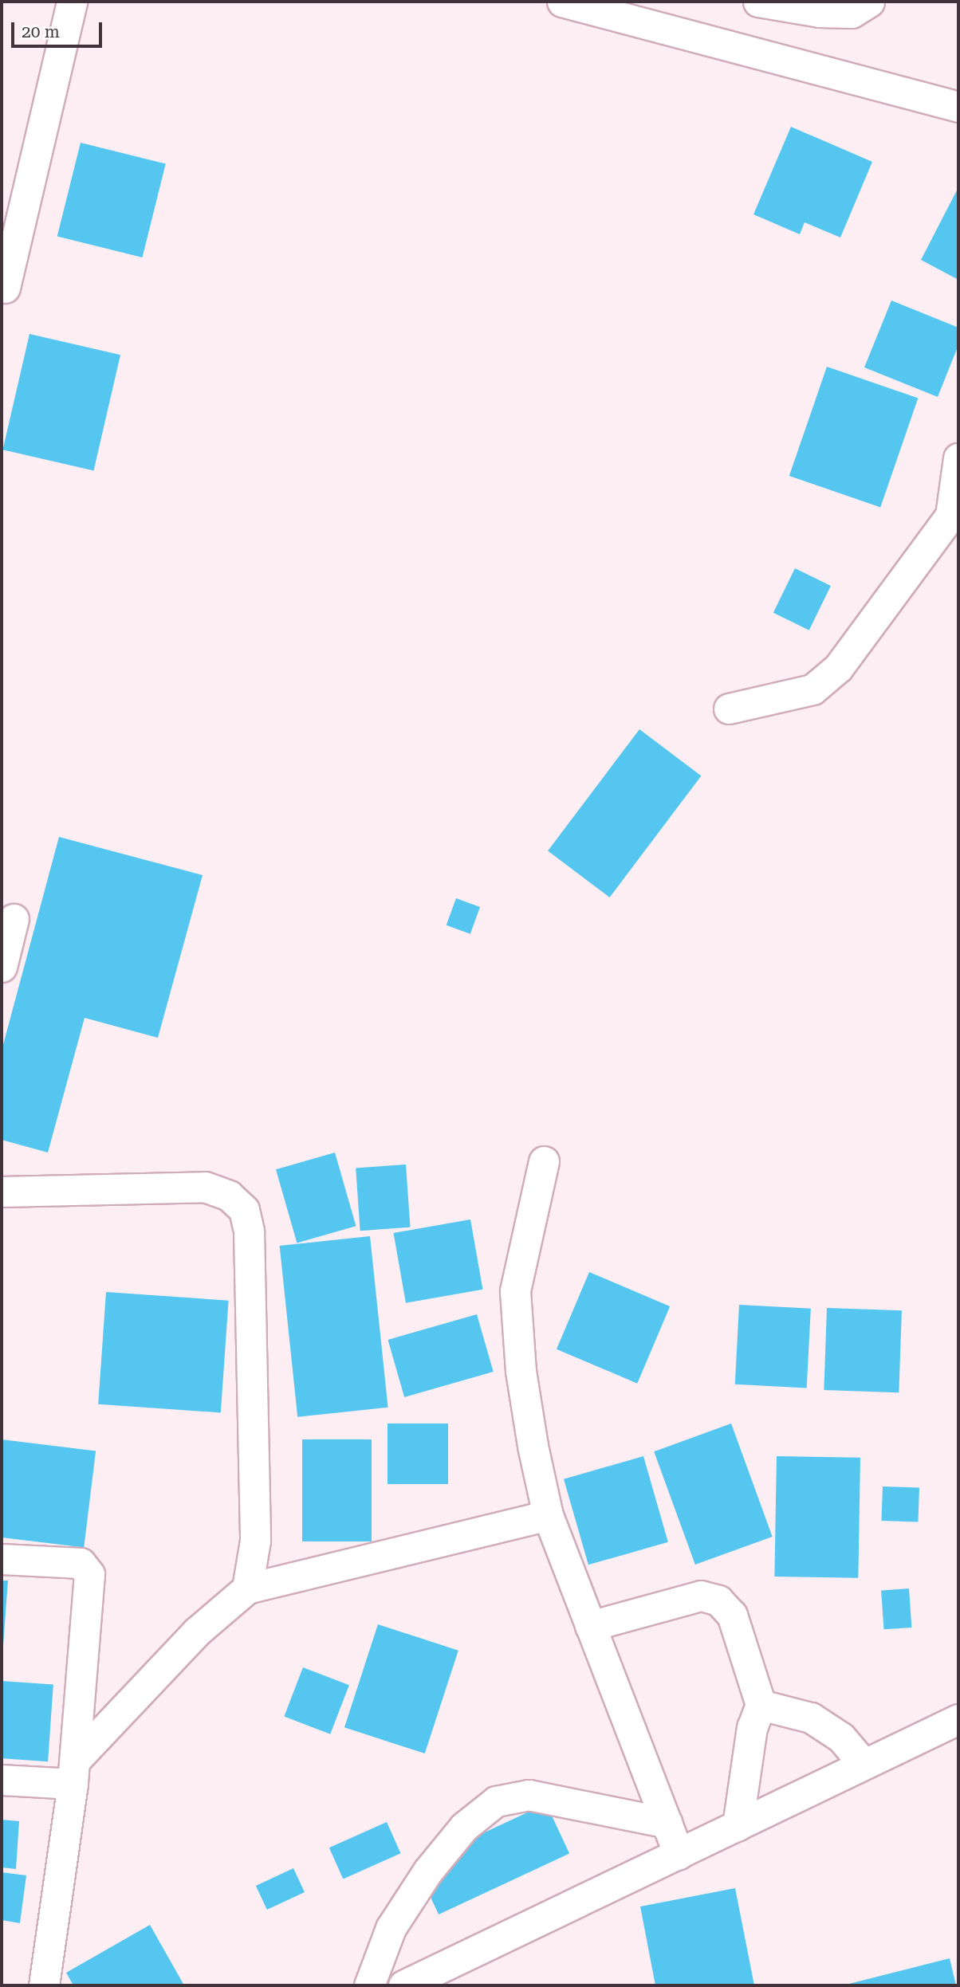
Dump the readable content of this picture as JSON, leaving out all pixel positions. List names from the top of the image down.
{
  "scale_bar": "20 m"
}
